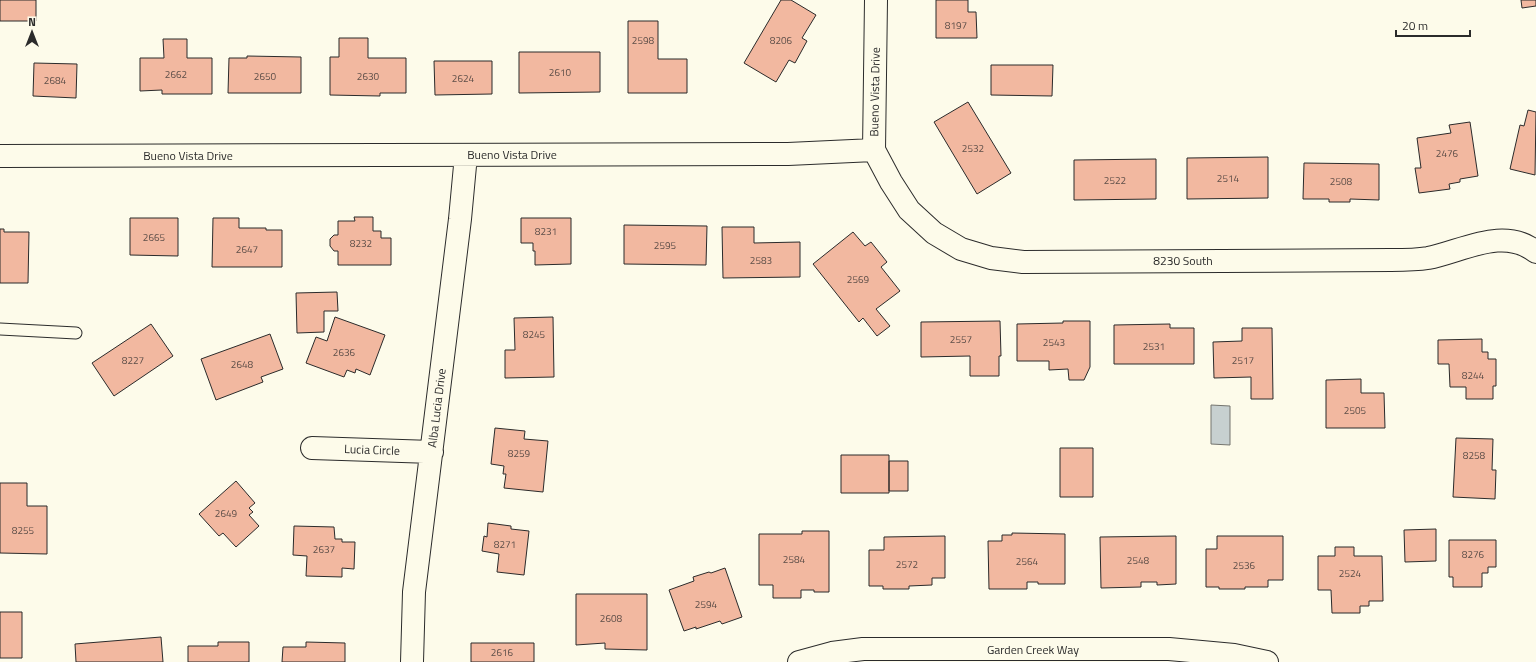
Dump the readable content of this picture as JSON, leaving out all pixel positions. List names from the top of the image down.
{
  "streets": {
    "street": [
      "Bueno Vista Drive",
      "8230 South",
      "Alba Lucia Drive",
      "Lucia Circle",
      "Garden Creek Way"
    ]
  },
  "crossings": [
    ["Bueno Vista Drive", "8230 South"],
    ["Bueno Vista Drive", "Alba Lucia Drive"],
    ["Alba Lucia Drive", "Lucia Circle"]
  ],
  "house_numbers": [
    "8197",
    "2598",
    "8206",
    "2610",
    "2662",
    "2650",
    "2630",
    "2624",
    "2684",
    "2532",
    "2476",
    "2514",
    "2522",
    "2508",
    "8231",
    "2665",
    "8232",
    "2595",
    "2647",
    "2583",
    "2569",
    "8245",
    "2557",
    "2543",
    "2531",
    "2636",
    "8227",
    "2517",
    "2648",
    "8244",
    "2505",
    "8259",
    "8258",
    "2649",
    "8255",
    "8271",
    "2637",
    "8276",
    "2584",
    "2548",
    "2564",
    "2572",
    "2536",
    "2524",
    "2594",
    "2608",
    "2616"
  ],
  "scale_bar": "20 m",
  "north": "top"
}
